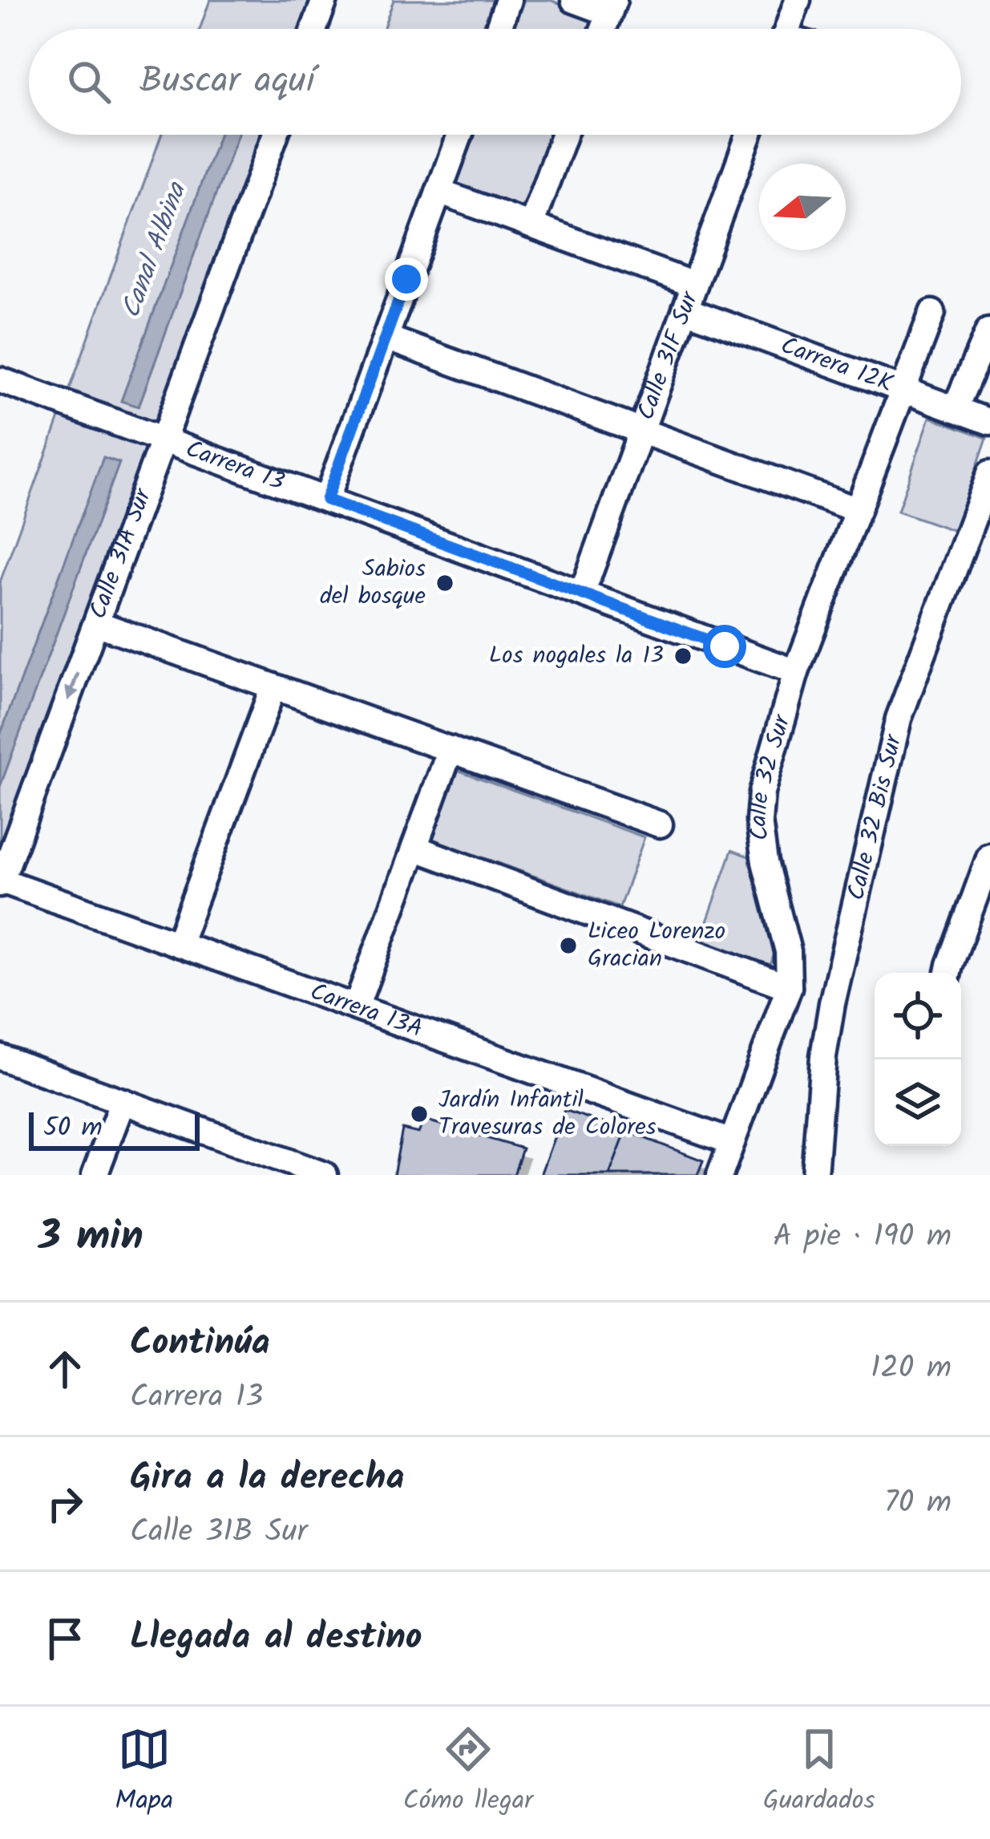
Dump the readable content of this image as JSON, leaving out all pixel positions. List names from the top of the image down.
{
  "streets": {
    "street": [
      "Calle 31F Sur",
      "Carrera 12K",
      "Carrera 13",
      "Calle 31A Sur",
      "Calle 32 Sur",
      "Calle 32 Bis Sur",
      "Carrera 13A"
    ]
  },
  "crossings": [
    ["Calle 31F Sur", "Carrera 12K"],
    ["Calle 31F Sur", "Carrera 13"],
    ["Carrera 12K", "Calle 32 Sur"],
    ["Carrera 13", "Calle 31A Sur"],
    ["Carrera 13", "Calle 32 Sur"],
    ["Calle 31A Sur", "Carrera 13A"],
    ["Calle 32 Sur", "Carrera 13A"]
  ],
  "water": ["Canal Albina"],
  "places": [
    "Sabios del bosque",
    "Los nogales la 13",
    "Liceo Lorenzo Gracian",
    "Jardín Infantil Travesuras de Colores"
  ],
  "scale_bar": "50 m",
  "north": "left",
  "page": {
    "search": "Buscar aquí",
    "scale": "50 m",
    "heading": ["3 min", "A pie · 190 m"],
    "list": [
      ["Continúa", "Carrera 13", "120 m"],
      ["Gira a la derecha", "Calle 31B Sur", "70 m"],
      "Llegada al destino"
    ],
    "nav": ["Mapa", "Cómo llegar", "Guardados"]
  }
}
